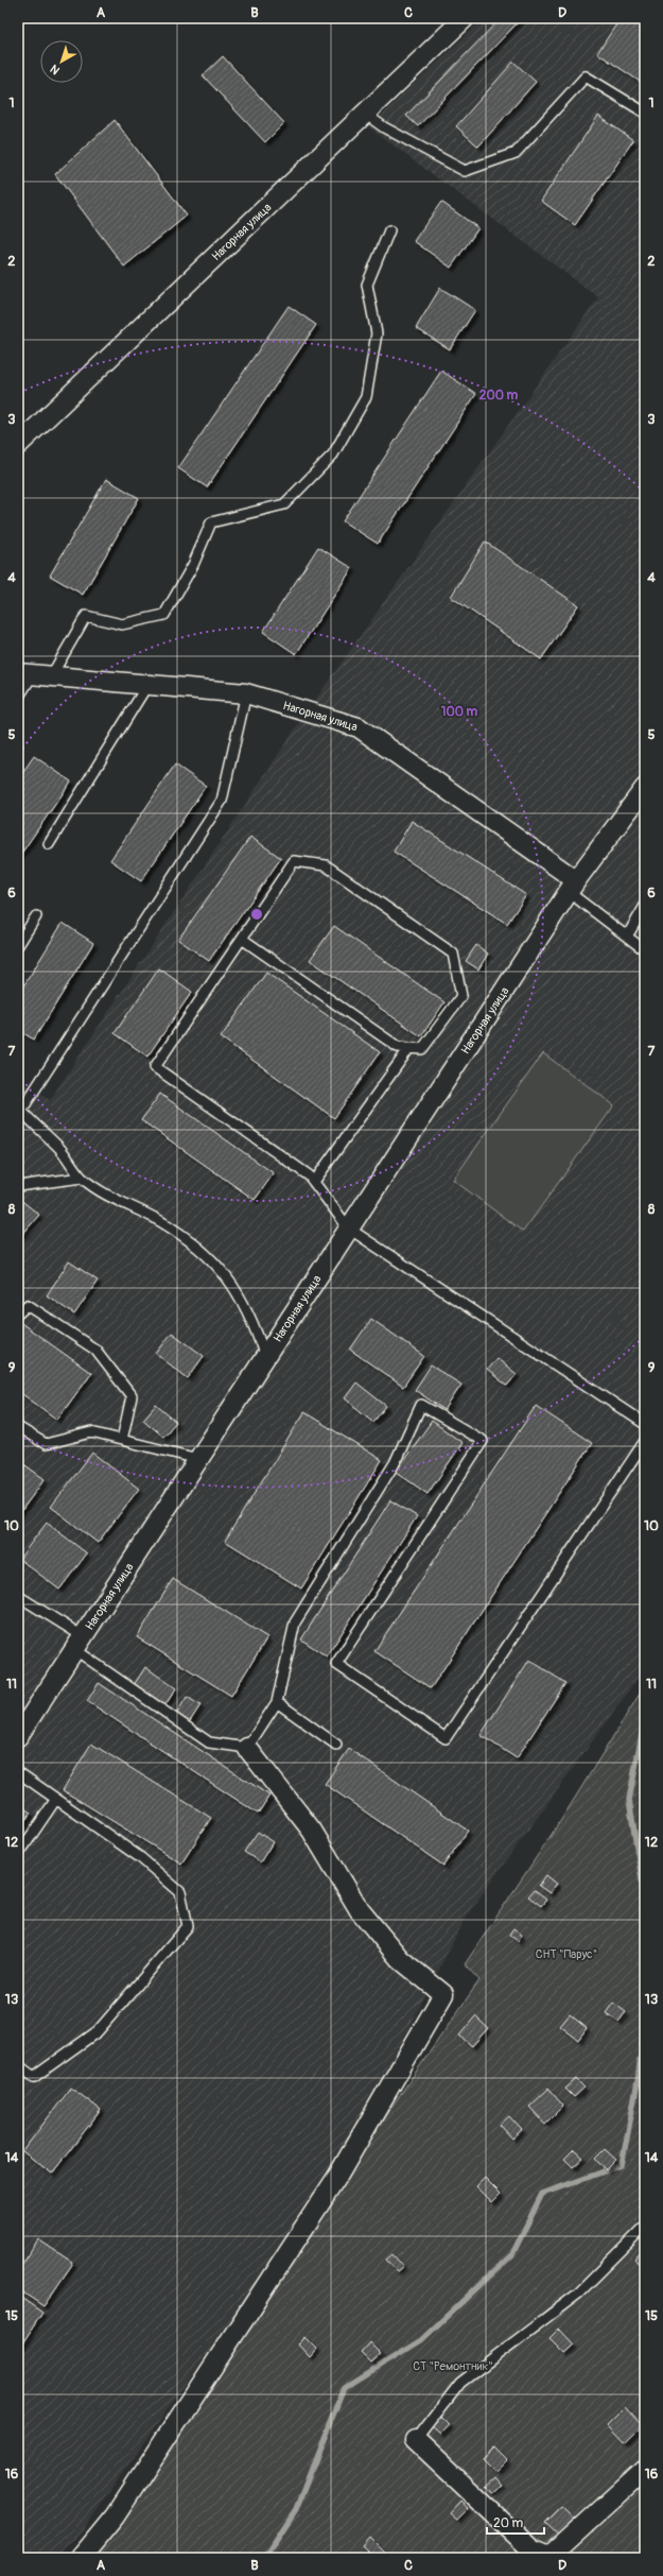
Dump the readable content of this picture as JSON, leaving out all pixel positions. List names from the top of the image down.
{
  "streets": {
    "street": ["Нагорная улица"]
  },
  "parks": ["СНТ \"Парус\"", "СТ \"Ремонтник\""],
  "scale_bar": "20 m",
  "north": "bottom left",
  "grid": {
    "columns": [
      "A",
      "B",
      "C",
      "D"
    ],
    "rows": [
      "1",
      "2",
      "3",
      "4",
      "5",
      "6",
      "7",
      "8",
      "9",
      "10",
      "11",
      "12",
      "13",
      "14",
      "15",
      "16"
    ]
  },
  "rings": ["200 m", "100 m"]
}
